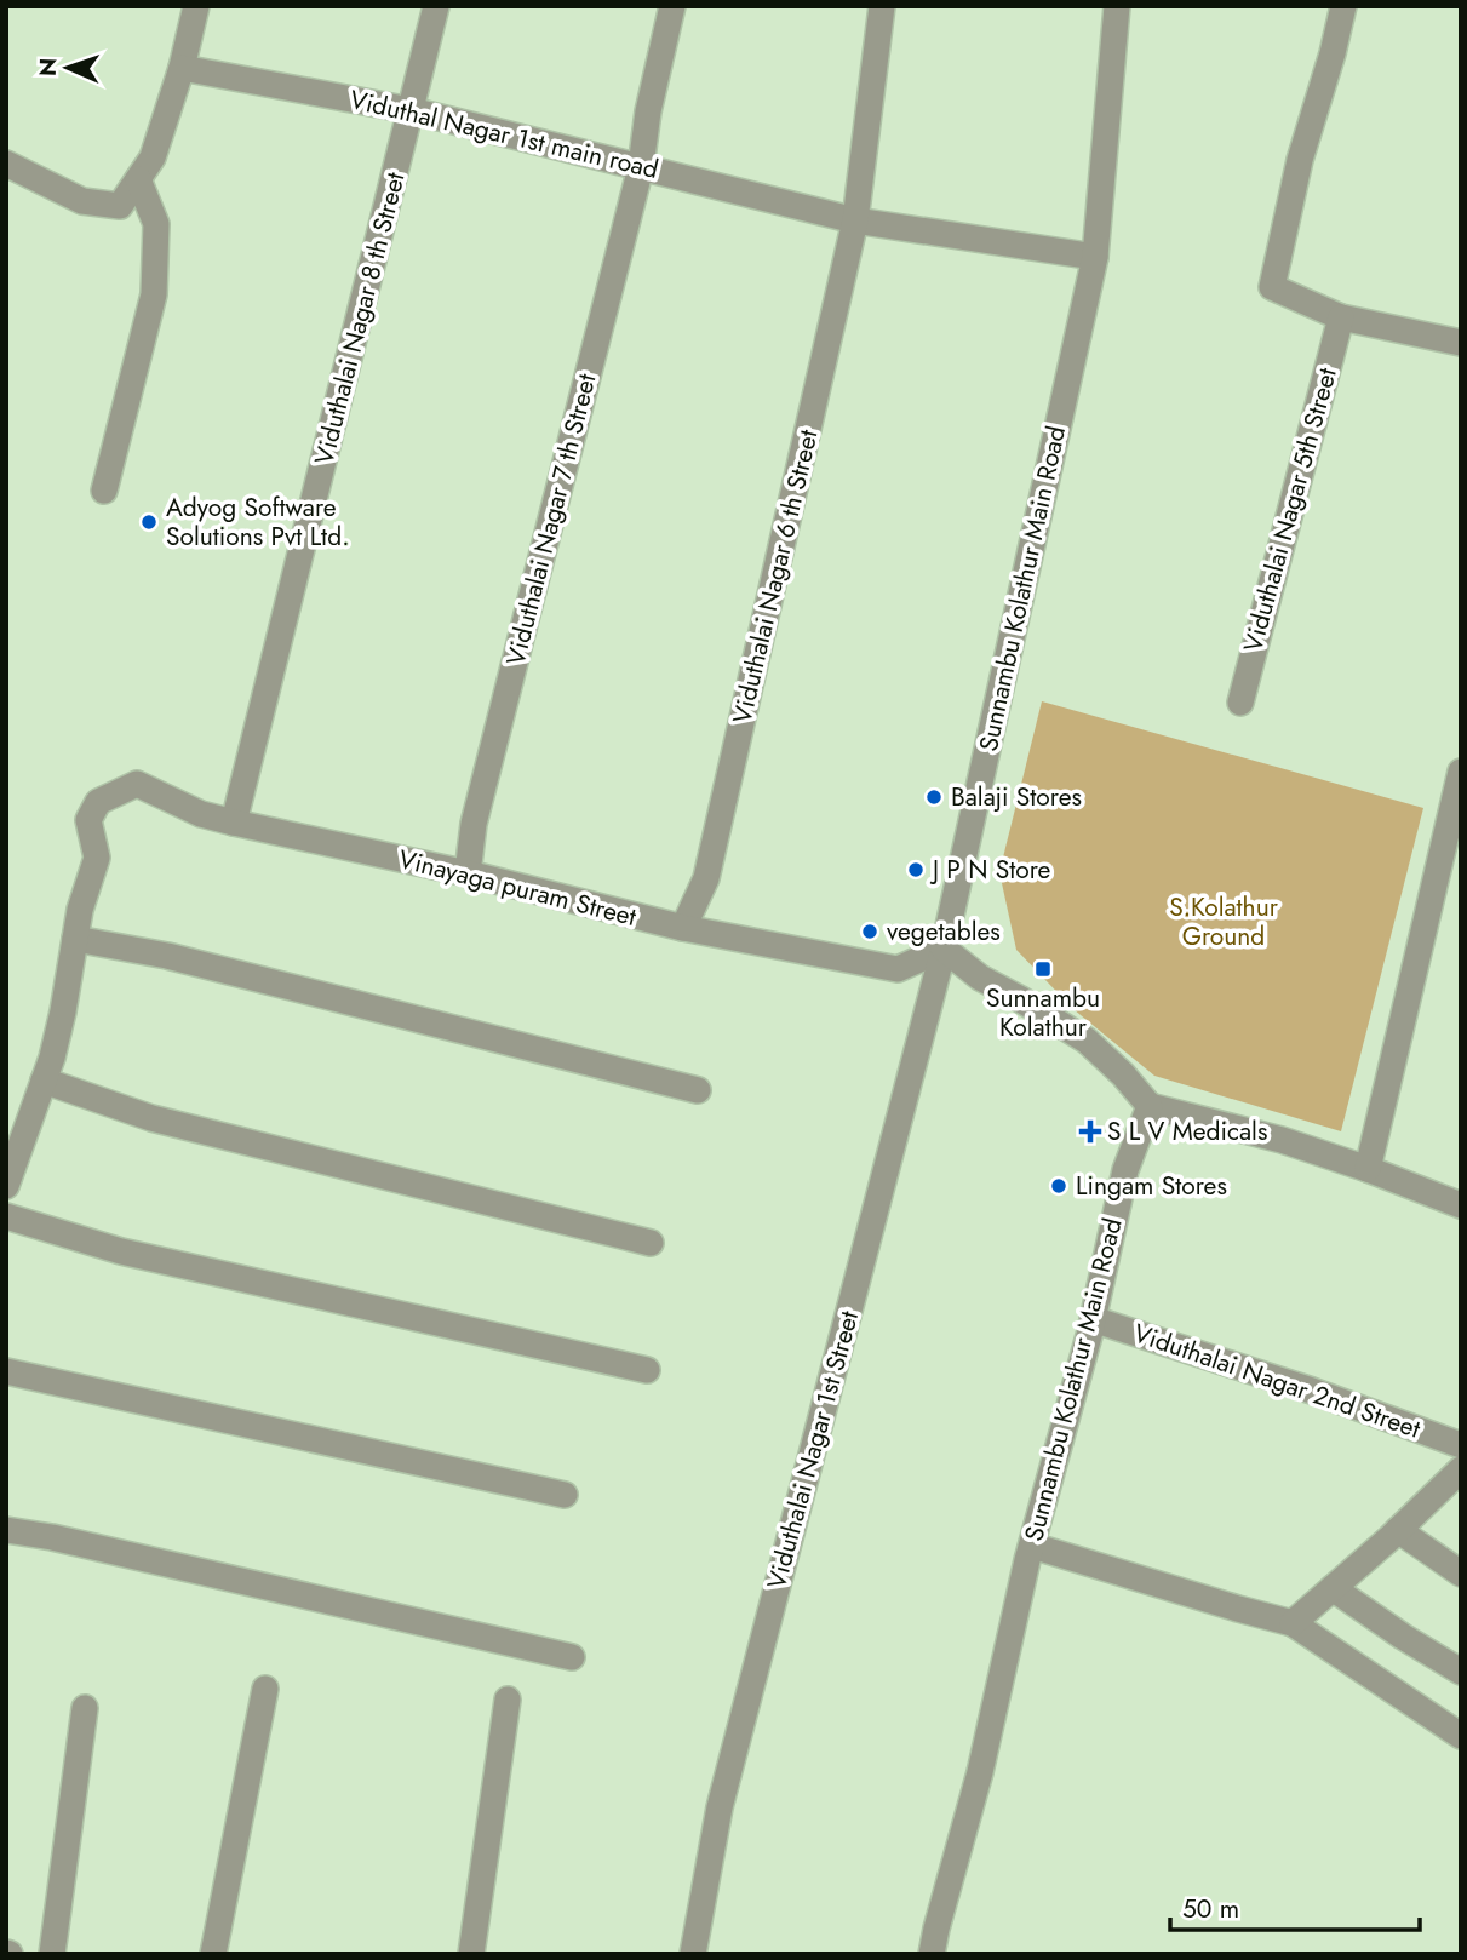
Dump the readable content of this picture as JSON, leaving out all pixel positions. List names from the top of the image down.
{
  "streets": {
    "street": [
      "Viduthal Nagar 1st main road",
      "Viduthalai Nagar 8 th Street",
      "Viduthalai Nagar 5th Street",
      "Viduthalai Nagar 7 th Street",
      "Viduthalai Nagar 6 th Street",
      "Sunnambu Kolathur Main Road",
      "Vinayaga puram Street",
      "Viduthalai Nagar 2nd Street",
      "Viduthalai Nagar 1st Street"
    ]
  },
  "crossings": [
    ["Viduthal Nagar 1st main road", "Viduthalai Nagar 8 th Street"],
    ["Viduthal Nagar 1st main road", "Viduthalai Nagar 7 th Street"],
    ["Viduthal Nagar 1st main road", "Viduthalai Nagar 6 th Street"],
    ["Viduthal Nagar 1st main road", "Sunnambu Kolathur Main Road"],
    ["Viduthalai Nagar 8 th Street", "Vinayaga puram Street"],
    ["Viduthalai Nagar 7 th Street", "Vinayaga puram Street"],
    ["Viduthalai Nagar 6 th Street", "Vinayaga puram Street"],
    ["Sunnambu Kolathur Main Road", "Vinayaga puram Street"],
    ["Sunnambu Kolathur Main Road", "Viduthalai Nagar 2nd Street"],
    ["Sunnambu Kolathur Main Road", "Viduthalai Nagar 1st Street"],
    ["Vinayaga puram Street", "Viduthalai Nagar 1st Street"]
  ],
  "parks": ["S.Kolathur Ground"],
  "places": {
    "other": [
      "Adyog Software Solutions Pvt Ltd.",
      "Balaji Stores",
      "J P N Store",
      "vegetables",
      "Lingam Stores"
    ],
    "transit": ["Sunnambu Kolathur"],
    "health": ["S L V Medicals"]
  },
  "scale_bar": "50 m",
  "north": "left"
}
